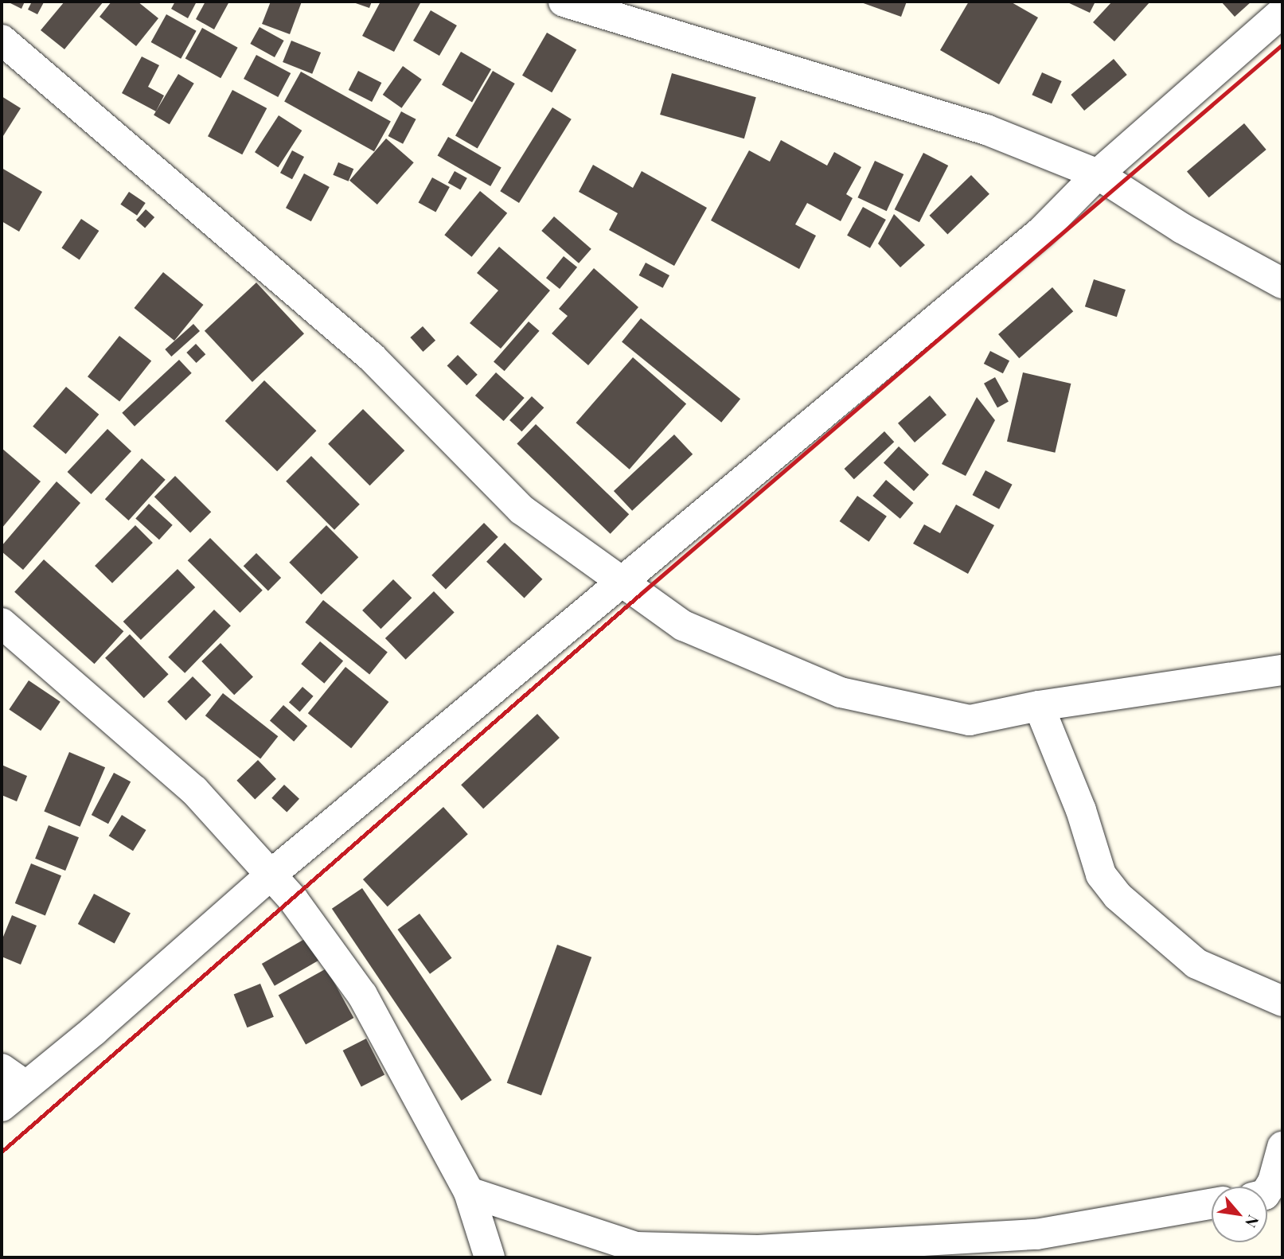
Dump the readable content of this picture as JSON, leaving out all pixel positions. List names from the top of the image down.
{
  "north": "bottom right"
}
